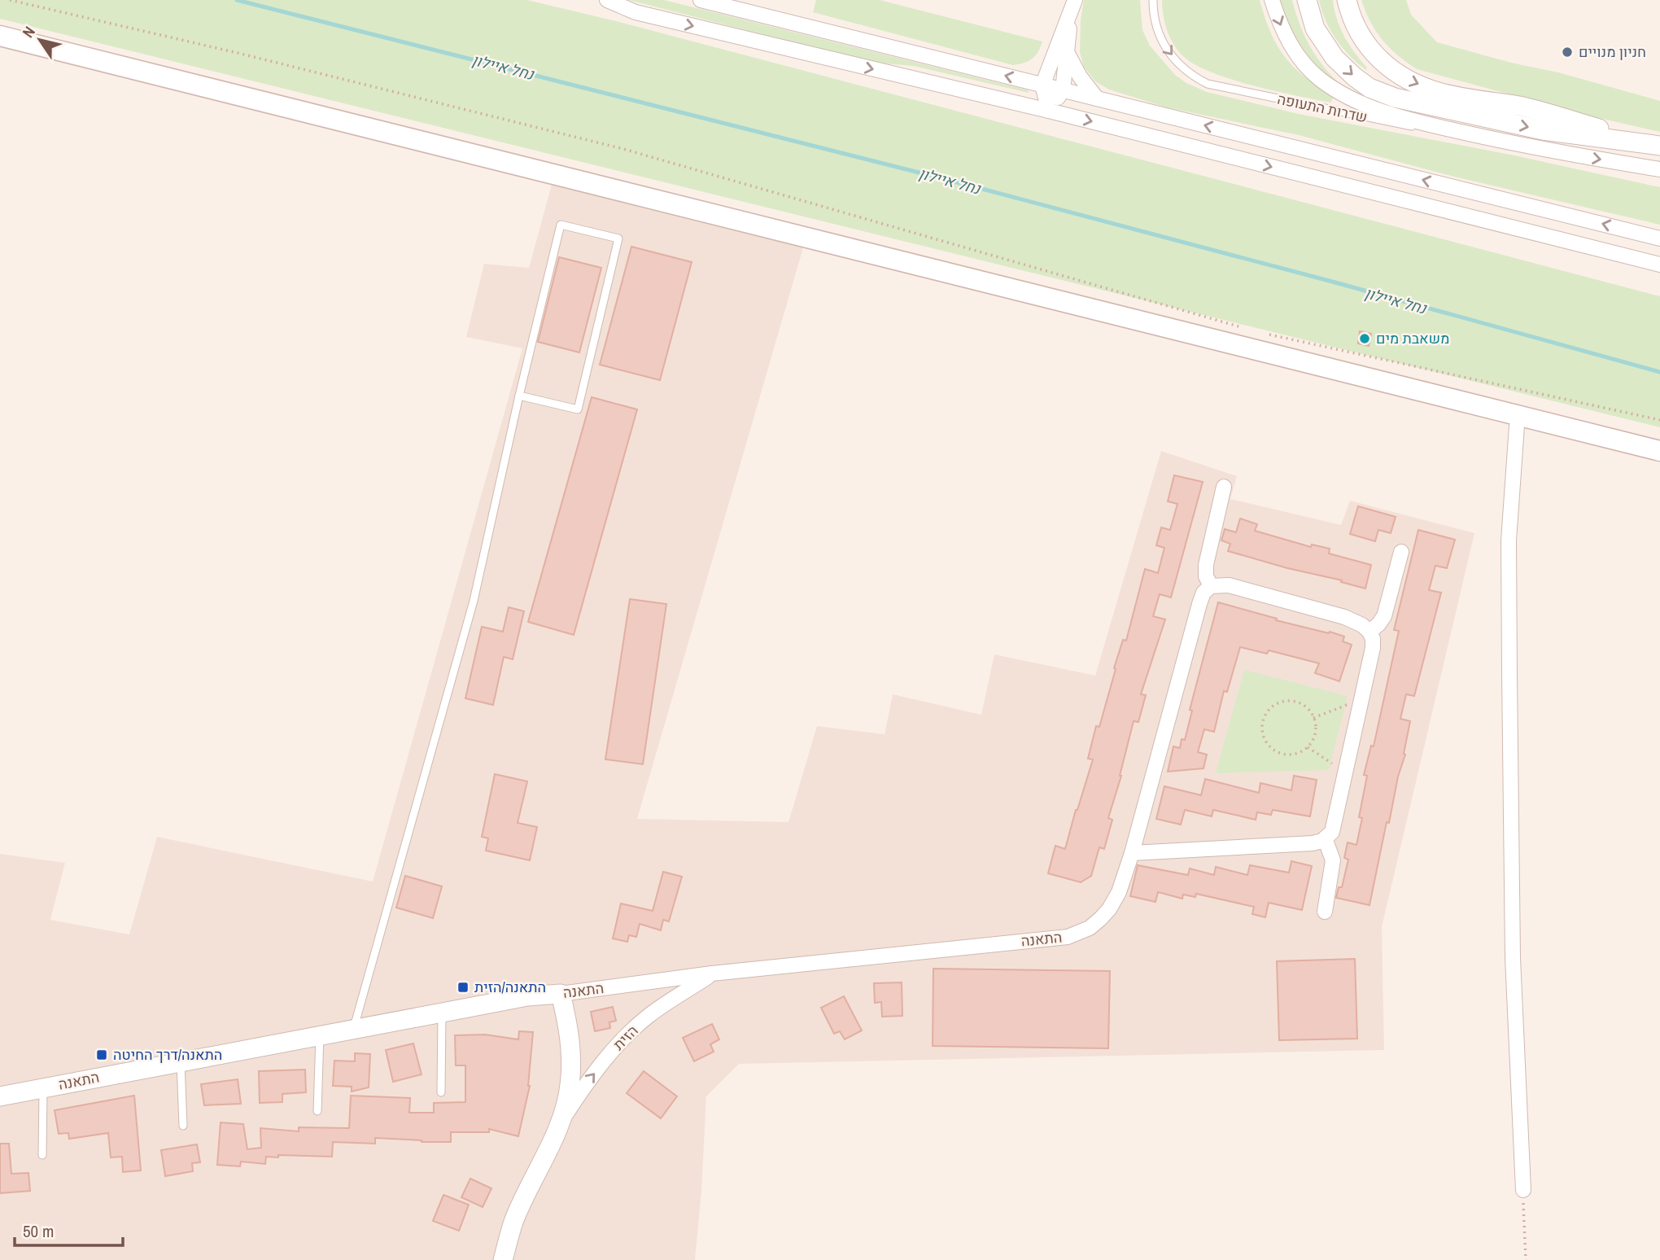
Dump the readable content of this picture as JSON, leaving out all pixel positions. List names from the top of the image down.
{
  "streets": {
    "street": ["התאנה", "הזית"],
    "lane": ["שדרות התעופה"]
  },
  "crossings": [
    ["התאנה", "הזית"]
  ],
  "one_way": ["שדרות התעופה", "הזית"],
  "water": ["נחל איילון"],
  "places": {
    "other": ["חניון מנויים", "משאבת מים"],
    "transit": ["התאנה/הזית", "התאנה/דרך החיטה"]
  },
  "scale_bar": "50 m",
  "north": "top left"
}
